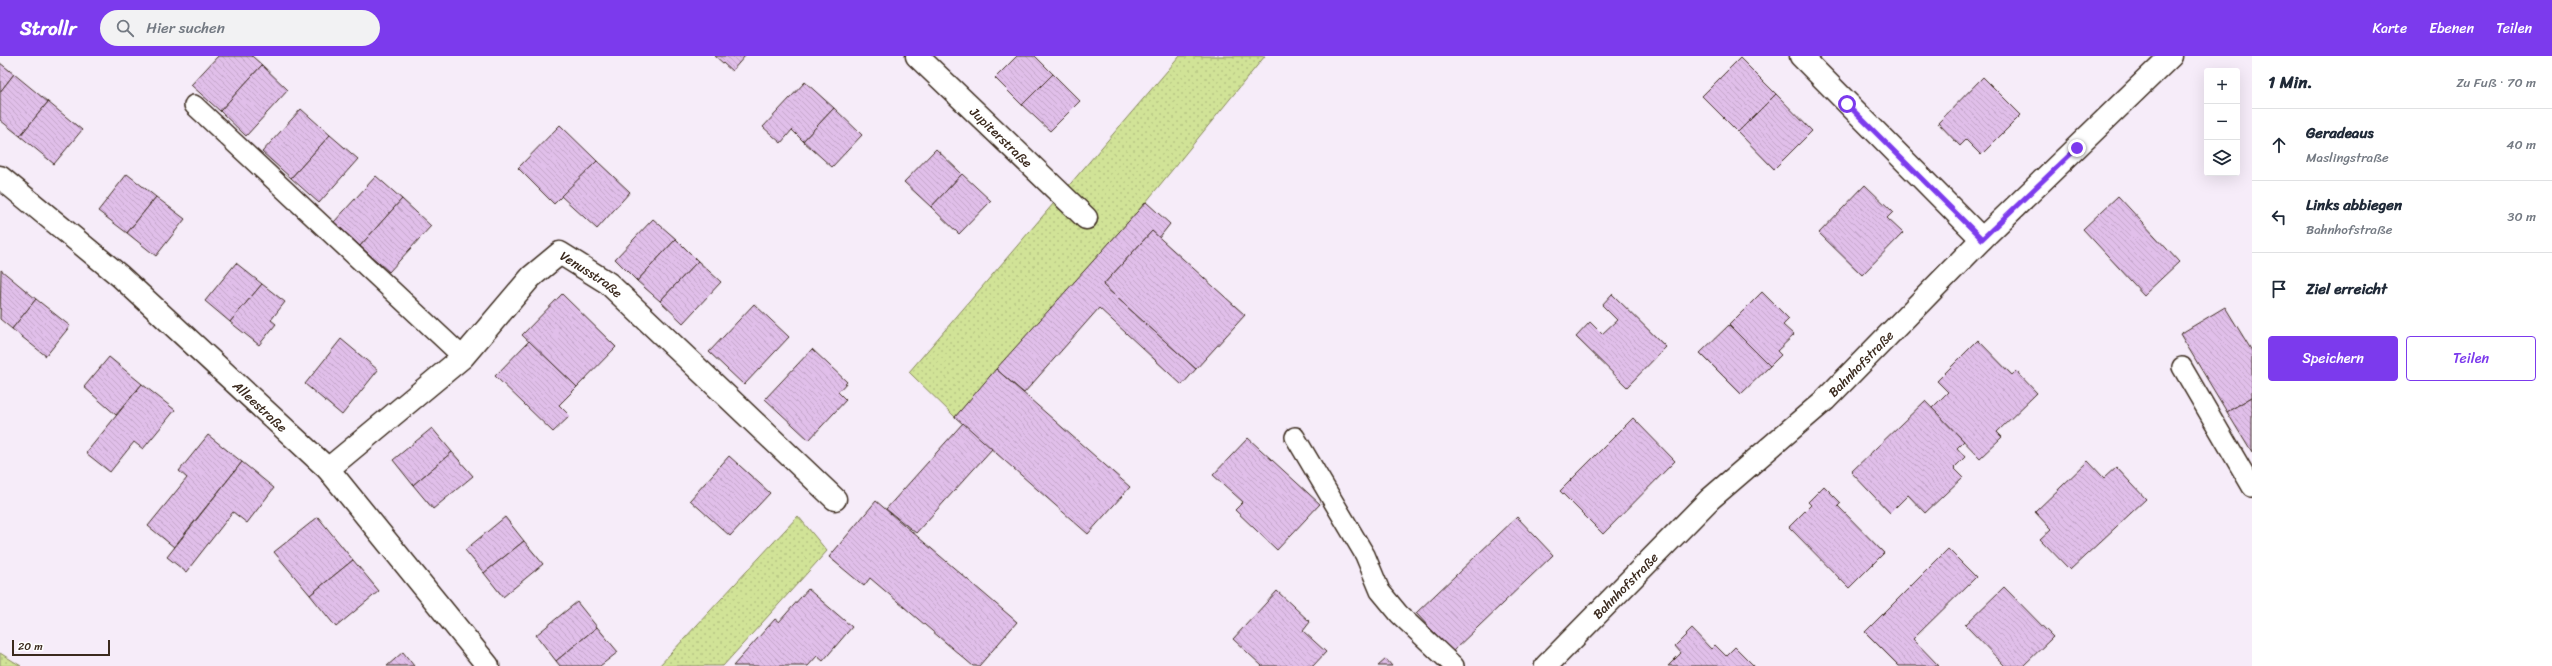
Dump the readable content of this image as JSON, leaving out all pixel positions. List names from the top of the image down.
{
  "streets": {
    "street": [
      "Jupiterstraße",
      "Venusstraße",
      "Bahnhofstraße",
      "Alleestraße"
    ]
  },
  "crossings": [
    ["Venusstraße", "Alleestraße"]
  ],
  "scale_bar": "20 m",
  "page": {
    "header": "Strollr",
    "search": "Hier suchen",
    "nav": ["Karte", "Ebenen", "Teilen"],
    "heading": ["1 Min.", "Zu Fuß · 70 m"],
    "map_buttons": ["+", "−"],
    "list": [
      ["Geradeaus", "Maslingstraße", "40 m"],
      ["Links abbiegen", "Bahnhofstraße", "30 m"],
      "Ziel erreicht"
    ],
    "buttons": ["Speichern", "Teilen"],
    "scale": "20 m"
  }
}
